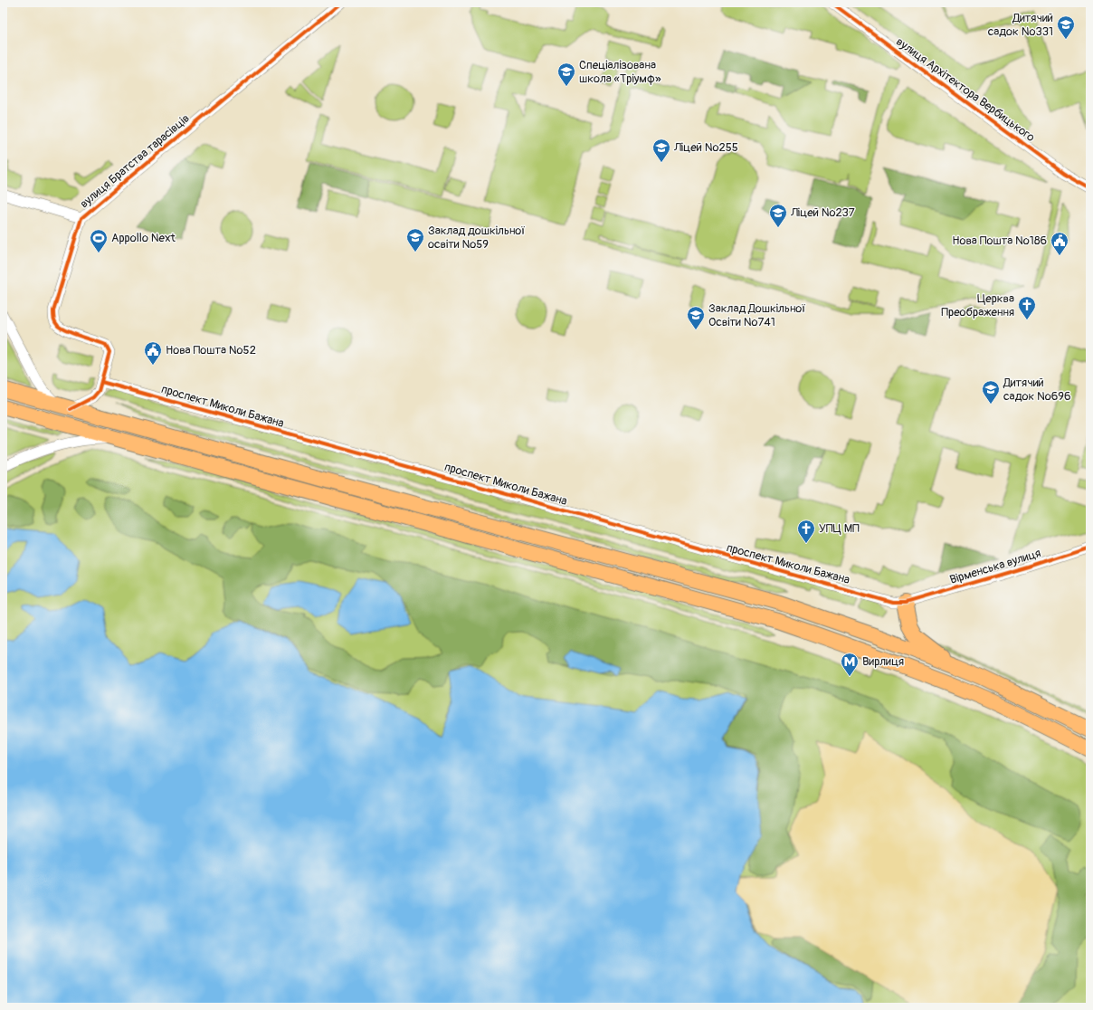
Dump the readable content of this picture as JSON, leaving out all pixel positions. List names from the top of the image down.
{
  "streets": {
    "street": [
      "вулиця Архітектора Вербицького",
      "вулиця Братства тарасівців",
      "проспект Миколи Бажана",
      "Вірменська вулиця"
    ]
  },
  "crossings": [
    ["вулиця Братства тарасівців", "проспект Миколи Бажана"],
    ["проспект Миколи Бажана", "Вірменська вулиця"]
  ],
  "places": {
    "school or university": [
      "Дитячий садок №331",
      "Спеціалізована школа «Тріумф»",
      "Ліцей №255",
      "Ліцей №237",
      "Заклад дошкільної освіти №59",
      "Заклад Дошкільної Освіти №741",
      "Дитячий садок №696"
    ],
    "sports": ["Appollo Next"],
    "public building": ["Нова Пошта №186", "Нова Пошта №52"],
    "church": ["Церква Преображення", "УПЦ МП"],
    "metro station": ["Вирлиця"]
  }
}
